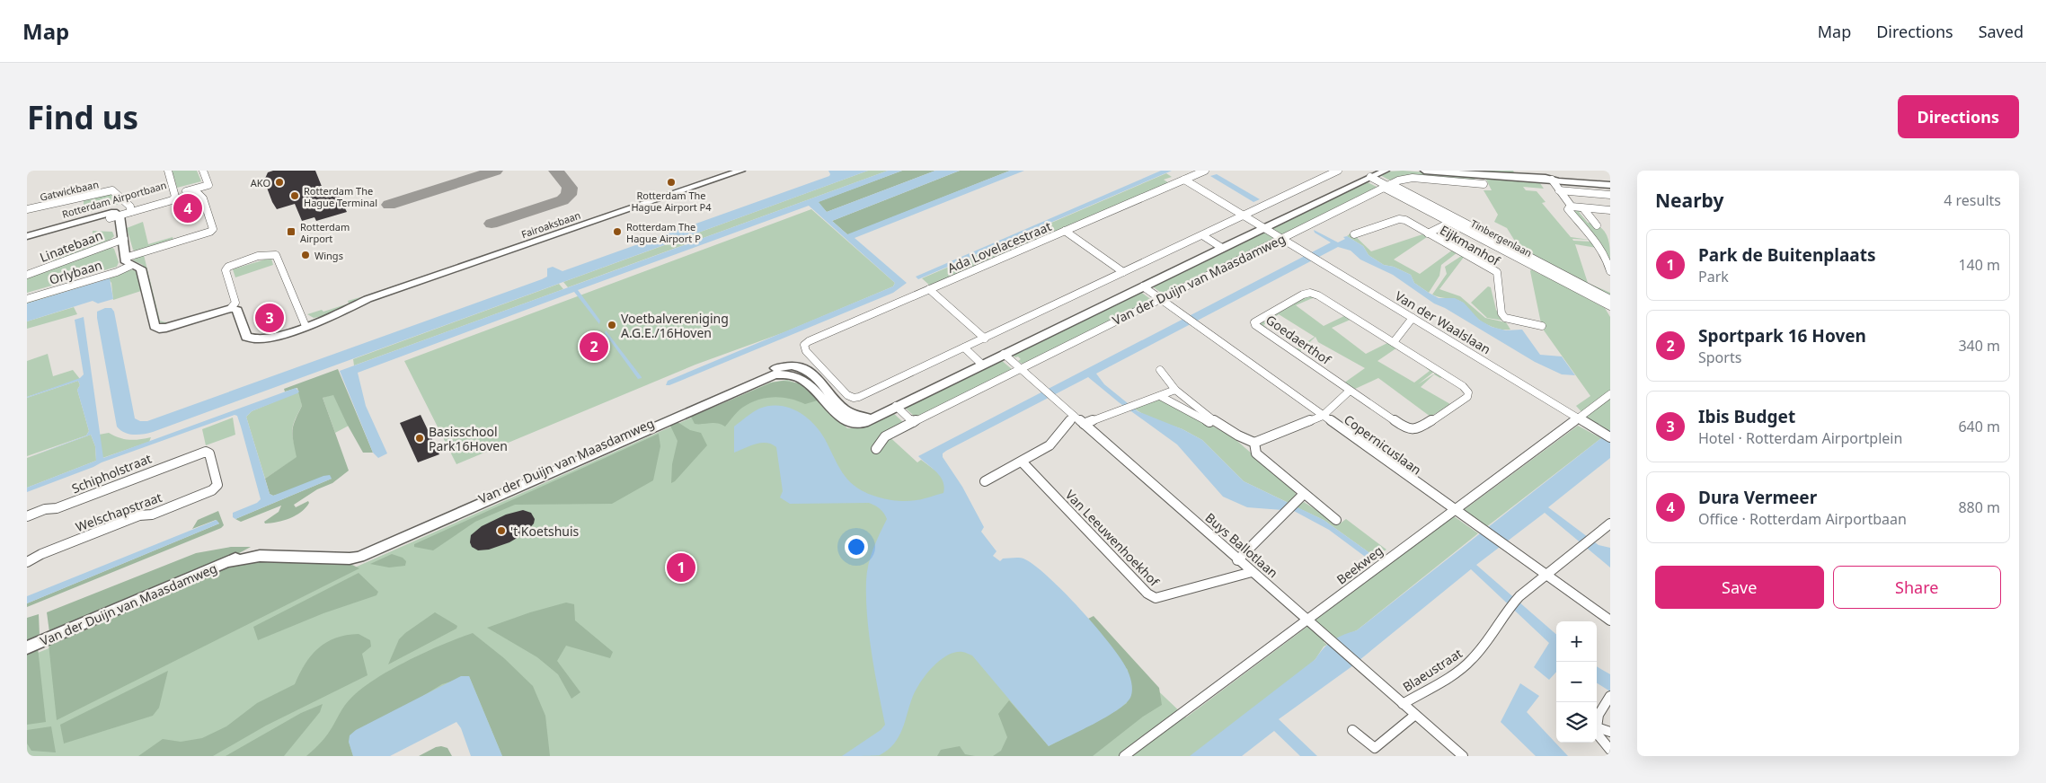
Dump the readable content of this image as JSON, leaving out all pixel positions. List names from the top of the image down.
{
  "streets": {
    "street": [
      "Gatwickbaan",
      "Rotterdam Airportbaan",
      "Fairoaksbaan",
      "Tinbergenlaan",
      "Eijkmanhof",
      "Linatebaan",
      "Ada Lovelacestraat",
      "Orlybaan",
      "Van der Duijn van Maasdamweg",
      "Van der Waalslaan",
      "Goedaerthof",
      "Copernicuslaan",
      "Schipholstraat",
      "Welschapstraat",
      "Van Leeuwenhoekhof",
      "Buys Ballotlaan",
      "Beekweg",
      "Blaeustraat"
    ]
  },
  "crossings": [
    ["Gatwickbaan", "Rotterdam Airportbaan"],
    ["Rotterdam Airportbaan", "Orlybaan"],
    ["Tinbergenlaan", "Eijkmanhof"],
    ["Tinbergenlaan", "Van der Duijn van Maasdamweg"],
    ["Van der Duijn van Maasdamweg", "Van der Waalslaan"],
    ["Van der Duijn van Maasdamweg", "Copernicuslaan"],
    ["Van der Duijn van Maasdamweg", "Buys Ballotlaan"],
    ["Van der Waalslaan", "Beekweg"],
    ["Copernicuslaan", "Beekweg"],
    ["Copernicuslaan", "Blaeustraat"],
    ["Schipholstraat", "Welschapstraat"],
    ["Van Leeuwenhoekhof", "Buys Ballotlaan"],
    ["Buys Ballotlaan", "Beekweg"],
    ["Buys Ballotlaan", "Blaeustraat"]
  ],
  "places": {
    "other": [
      "AKO",
      "Rotterdam The Hague Airport P4",
      "Rotterdam The Hague Terminal",
      "Rotterdam The Hague Airport P",
      "Wings",
      "Voetbalvereniging A.G.E./16Hoven",
      "Basisschool Park16Hoven",
      "'t Koetshuis"
    ],
    "transit": ["Rotterdam Airport"]
  },
  "page": {
    "header": "Map",
    "nav": ["Map", "Directions", "Saved"],
    "buttons": [
      "Directions",
      ["Save", "Share"]
    ],
    "title": "Find us",
    "heading": ["Nearby", "4 results"],
    "pins": [
      "4",
      "3",
      "2",
      "1"
    ],
    "list": [
      {
        "mark": "1",
        "name": "Park de Buitenplaats",
        "note": "Park",
        "value": "140 m"
      },
      {
        "mark": "2",
        "name": "Sportpark 16 Hoven",
        "note": "Sports",
        "value": "340 m"
      },
      {
        "mark": "3",
        "name": "Ibis Budget",
        "note": "Hotel · Rotterdam Airportplein",
        "value": "640 m"
      },
      {
        "mark": "4",
        "name": "Dura Vermeer",
        "note": "Office · Rotterdam Airportbaan",
        "value": "880 m"
      }
    ],
    "map_buttons": ["+", "−"]
  }
}
